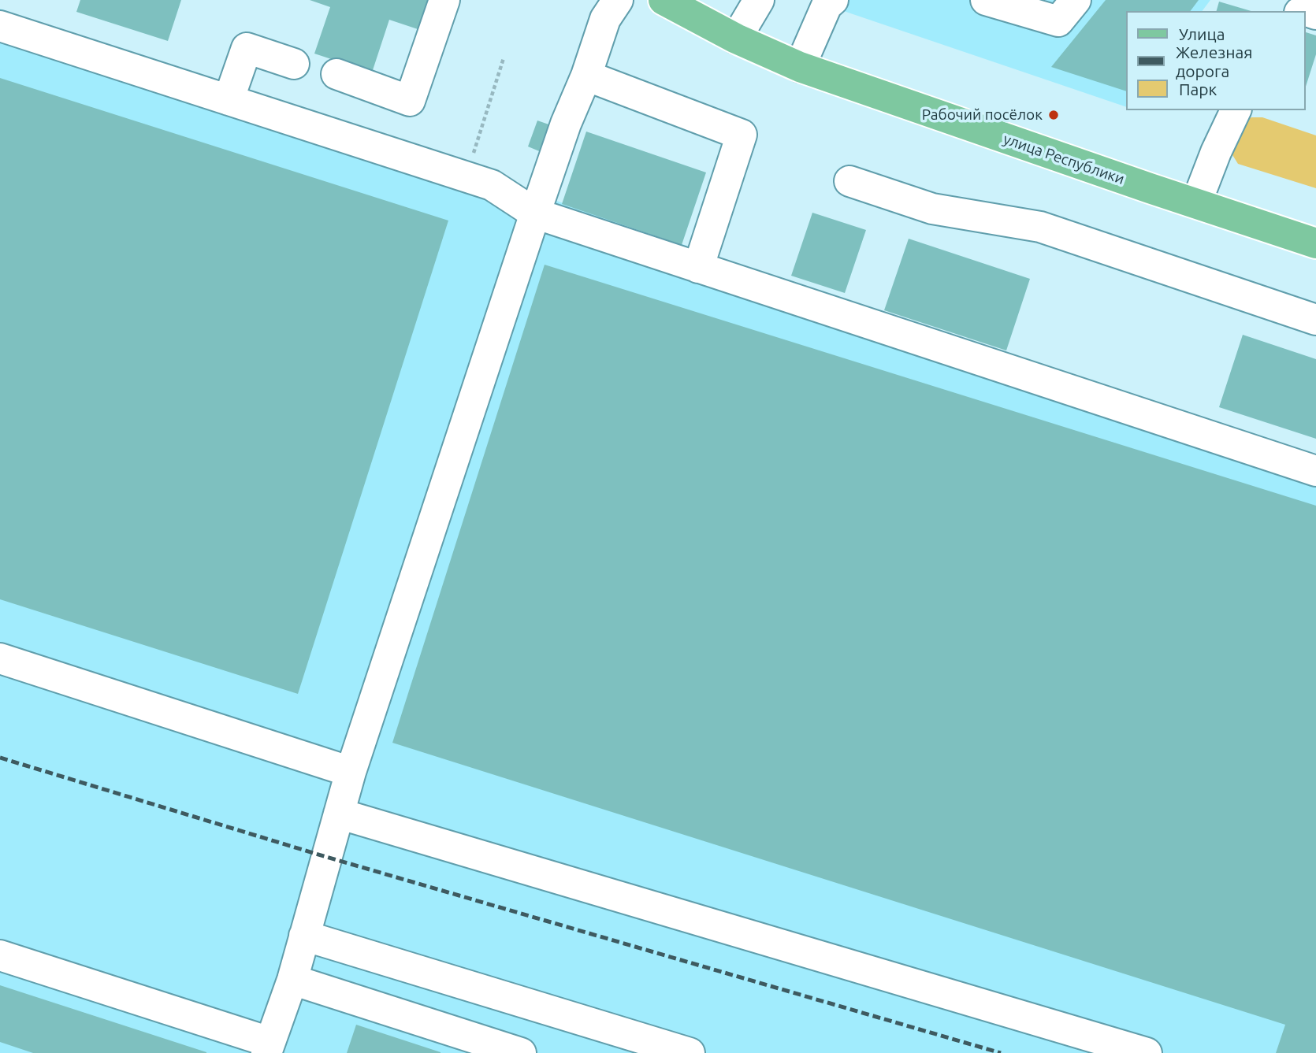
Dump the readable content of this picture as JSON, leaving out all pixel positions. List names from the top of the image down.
{
  "streets": {
    "main road": ["улица Республики"]
  },
  "places": ["Рабочий посёлок"],
  "legend": ["Улица", "Железная дорога", "Парк"]
}
